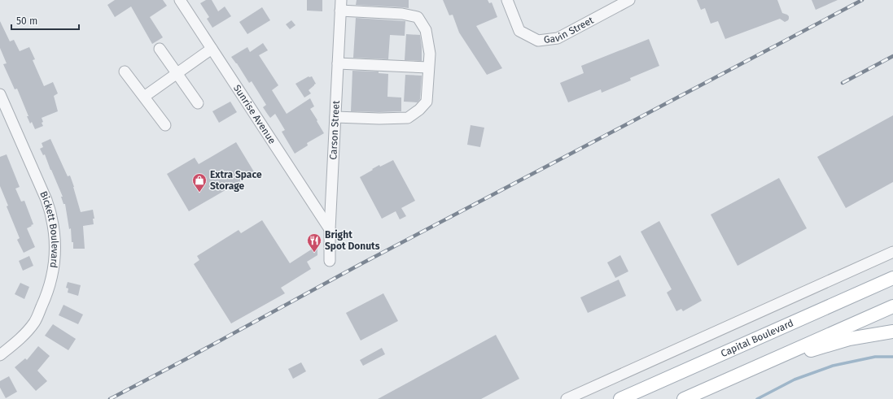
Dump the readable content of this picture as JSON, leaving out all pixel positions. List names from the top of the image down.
{
  "streets": {
    "main road": ["Capital Boulevard"],
    "street": [
      "Gavin Street",
      "Sunrise Avenue",
      "Carson Street",
      "Bickett Boulevard"
    ]
  },
  "crossings": [
    ["Sunrise Avenue", "Carson Street"]
  ],
  "places": {
    "shop": ["Extra Space Storage"],
    "restaurant": ["Bright Spot Donuts"]
  },
  "scale_bar": "50 m"
}
